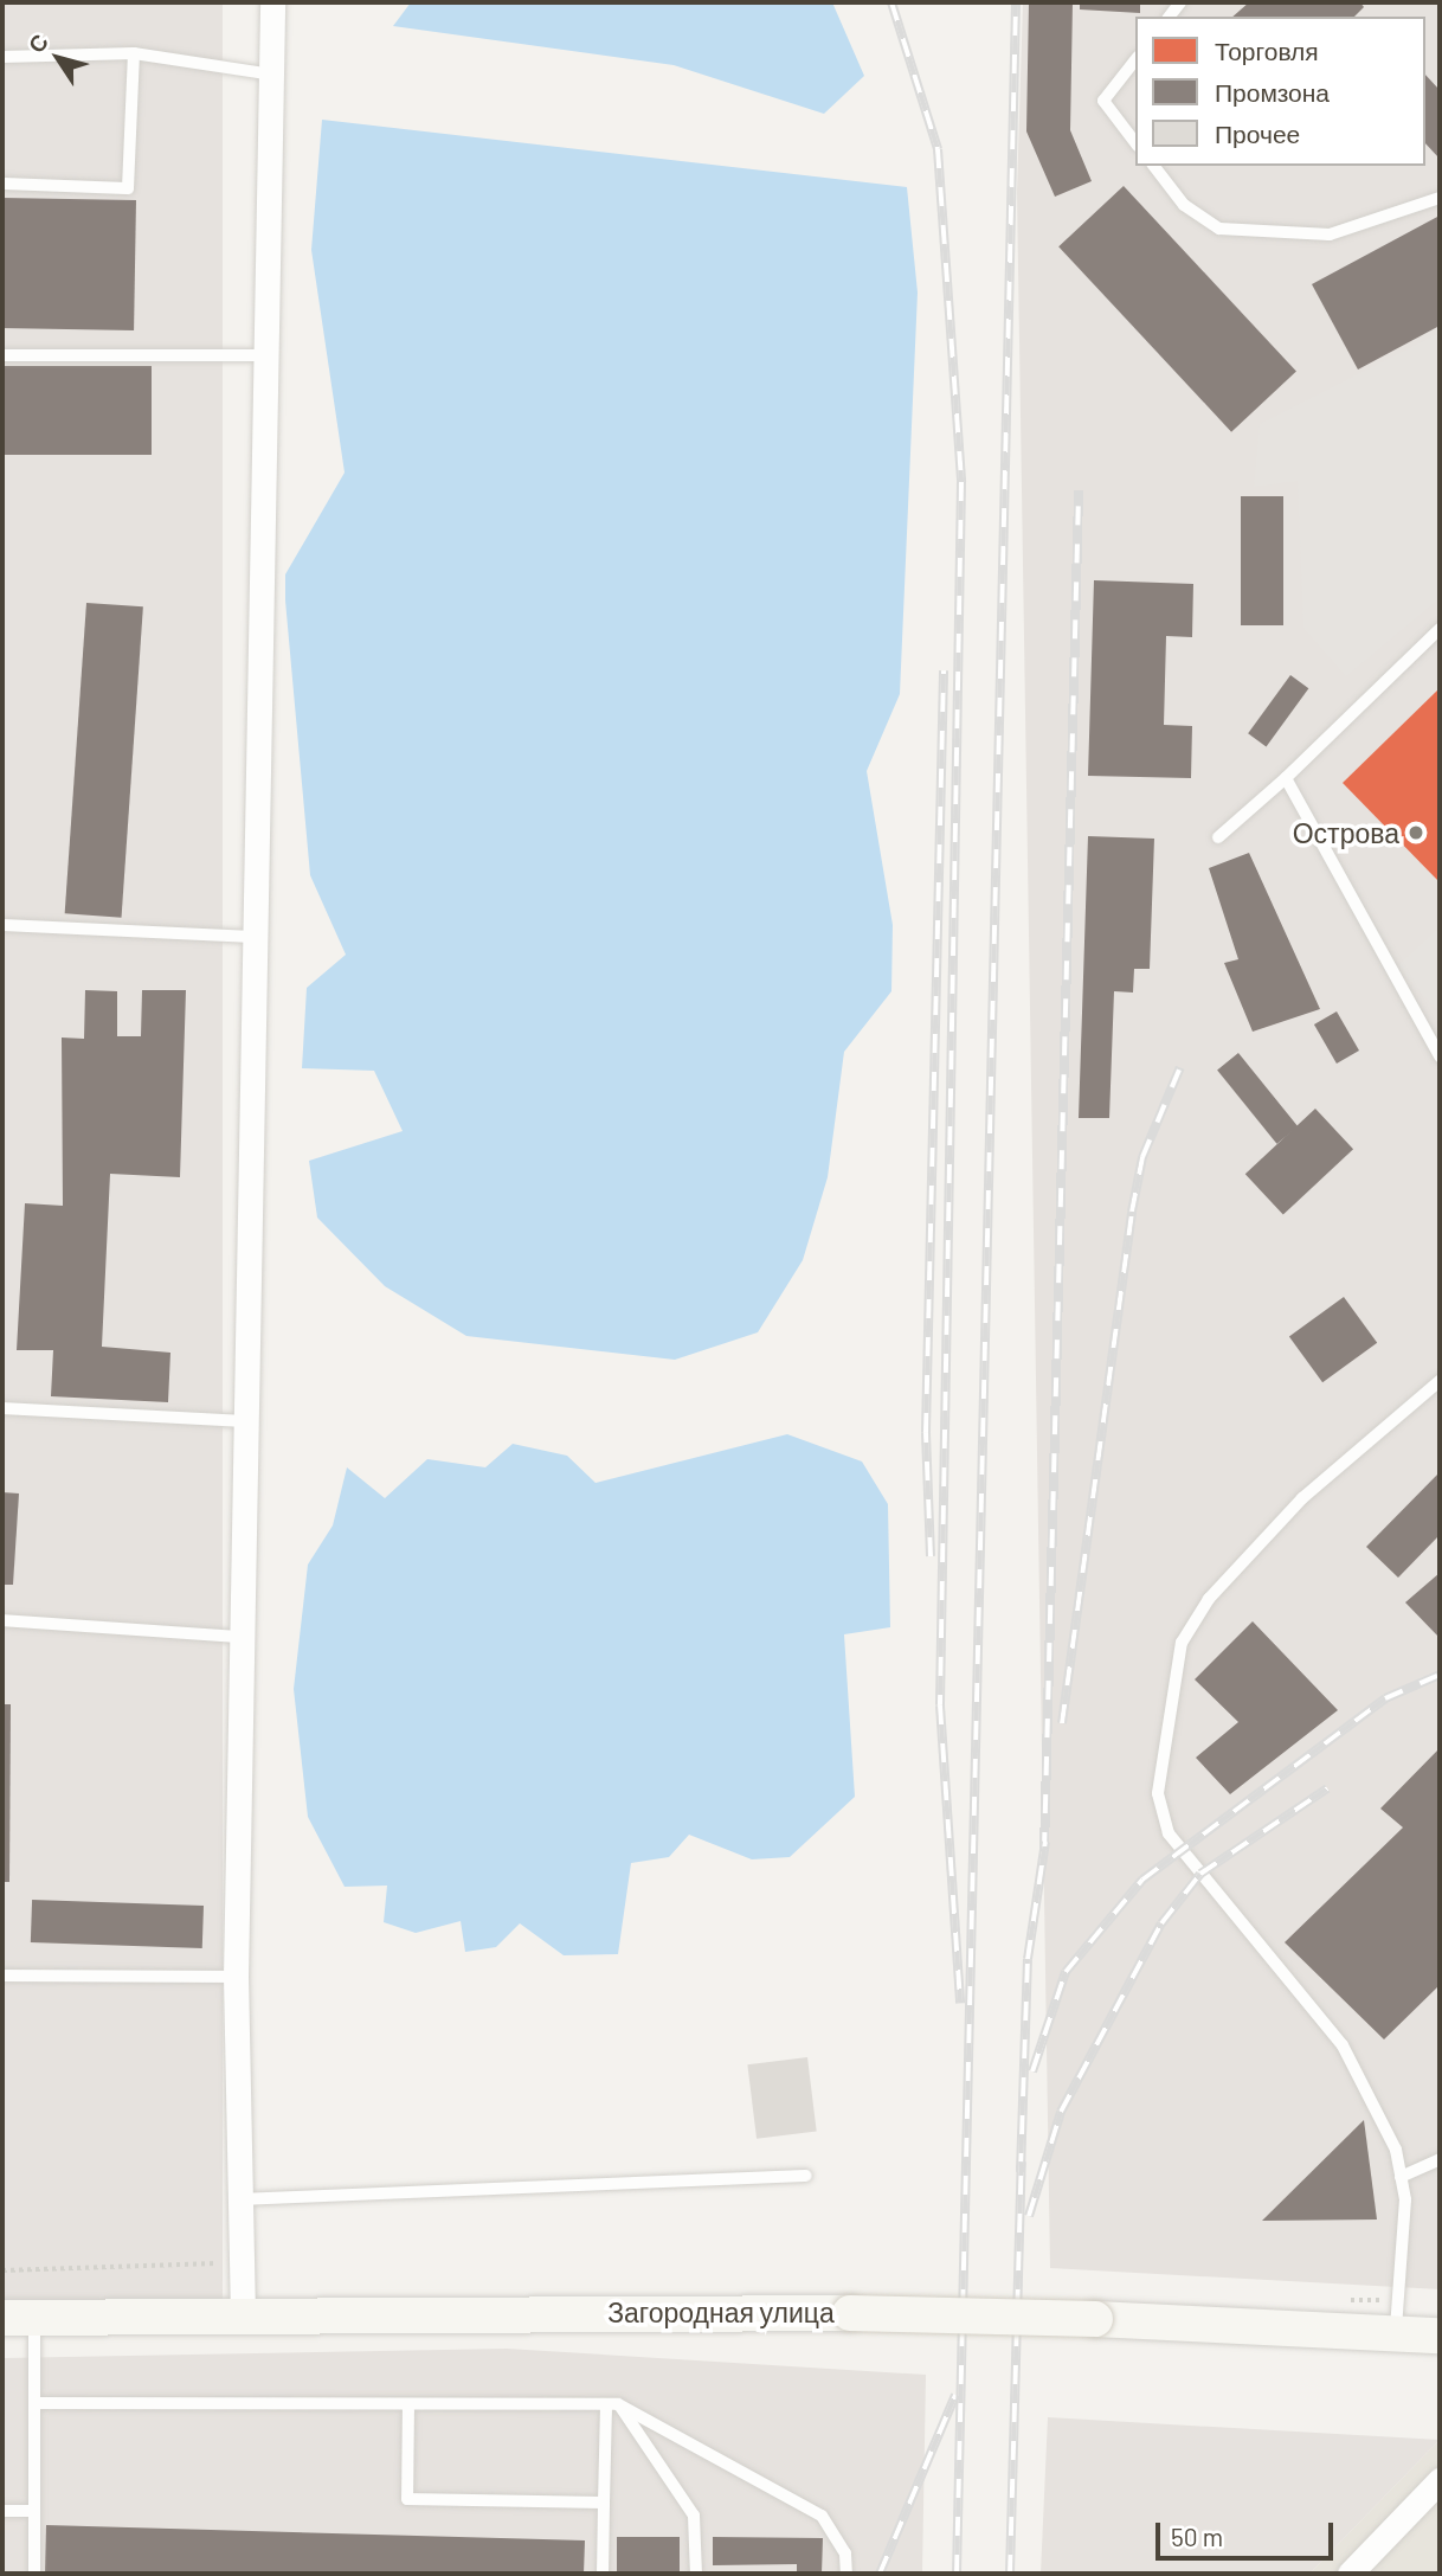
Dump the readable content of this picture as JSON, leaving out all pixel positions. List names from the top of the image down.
{
  "streets": {
    "main road": ["Загородная улица"]
  },
  "places": ["Острова"],
  "legend": ["Торговля", "Промзона", "Прочее"],
  "scale_bar": "50 m",
  "north": "top left"
}
